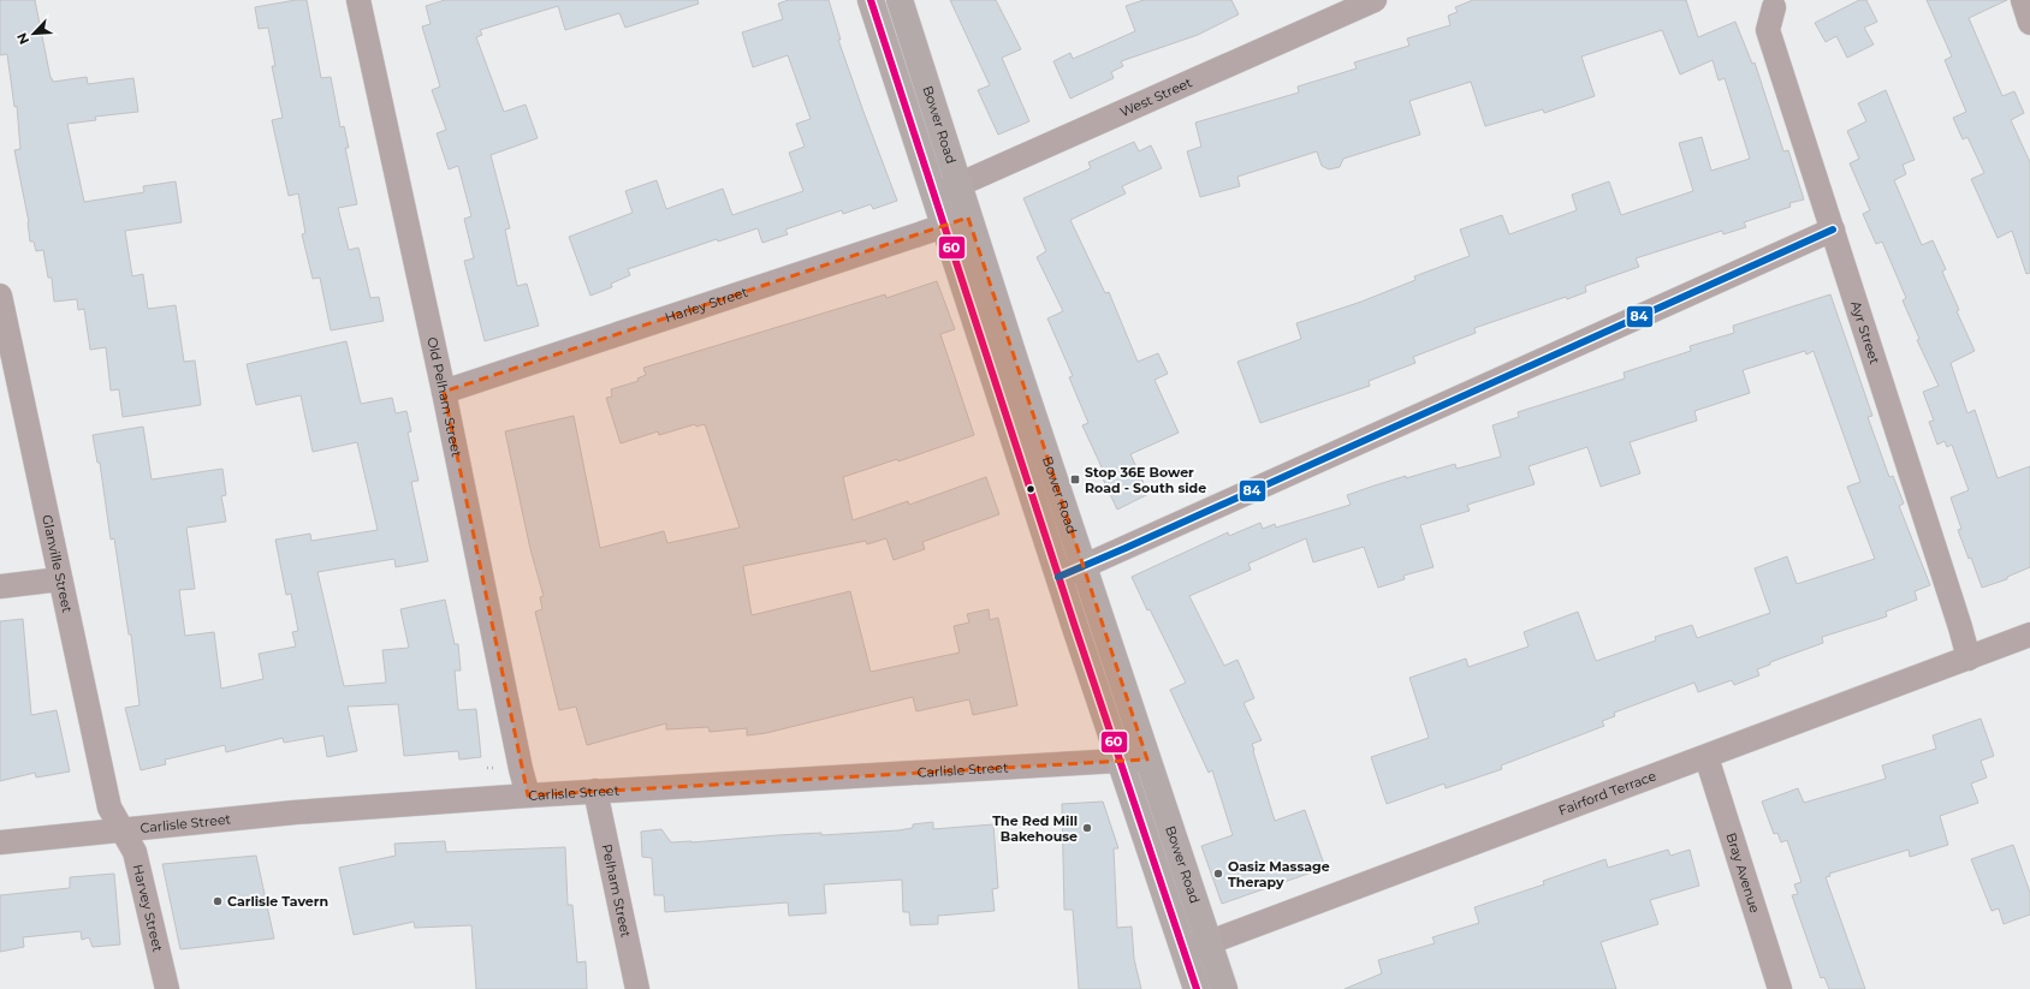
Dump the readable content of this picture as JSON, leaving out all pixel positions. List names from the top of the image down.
{
  "streets": {
    "main road": ["Bower Road"],
    "street": [
      "West Street",
      "Harley Street",
      "Ayr Street",
      "Old Pelham Street",
      "Glanville Street",
      "Carlisle Street",
      "Fairford Terrace",
      "Bray Avenue",
      "Pelham Street",
      "Harvey Street"
    ]
  },
  "crossings": [
    ["West Street", "Bower Road"],
    ["Bower Road", "Harley Street"],
    ["Bower Road", "Carlisle Street"],
    ["Bower Road", "Fairford Terrace"],
    ["Harley Street", "Old Pelham Street"],
    ["Ayr Street", "Fairford Terrace"],
    ["Old Pelham Street", "Carlisle Street"],
    ["Glanville Street", "Carlisle Street"],
    ["Glanville Street", "Harvey Street"],
    ["Carlisle Street", "Pelham Street"],
    ["Carlisle Street", "Harvey Street"],
    ["Fairford Terrace", "Bray Avenue"]
  ],
  "places": {
    "transit": ["Stop 36E Bower Road - South side"],
    "other": ["The Red Mill Bakehouse", "Oasiz Massage Therapy", "Carlisle Tavern"]
  },
  "lines": ["transit line 60", "transit line 84"],
  "north": "bottom left"
}
